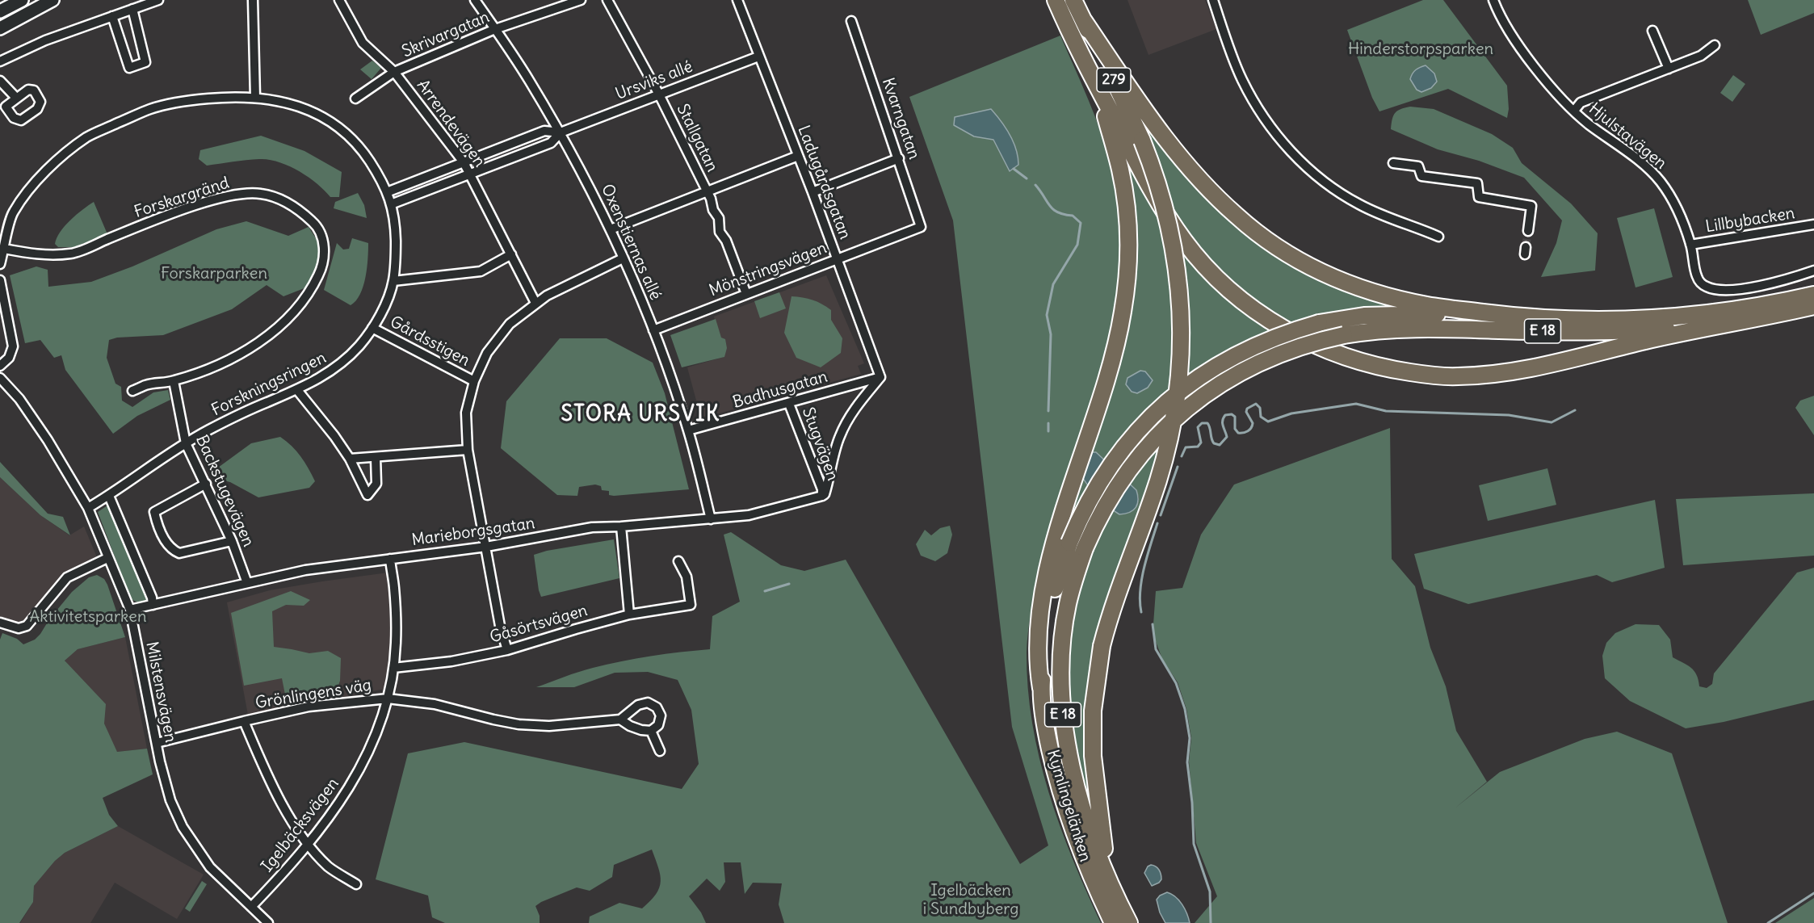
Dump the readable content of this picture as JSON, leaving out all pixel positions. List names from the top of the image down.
{
  "streets": {
    "highway": ["279", "E 18", "Kymlingelänken"],
    "street": [
      "Skrivargatan",
      "Ursviks allé",
      "Kvarngatan",
      "Arrendevägen",
      "Hjulstavägen",
      "Stallgatan",
      "Ladugårdsgatan",
      "Forskargränd",
      "Lillbybacken",
      "Oxenstiernas allé",
      "Mönstringsvägen",
      "Gårdsstigen",
      "Forskningsringen",
      "Badhusgatan",
      "Stugvägen",
      "Backstugevägen",
      "Marieborgsgatan",
      "Gåsörtsvägen",
      "Milstensvägen",
      "Grönlingens väg",
      "Igelbäcksvägen"
    ]
  },
  "crossings": [
    ["Skrivargatan", "Arrendevägen"],
    ["Skrivargatan", "Oxenstiernas allé"],
    ["279", "Kymlingelänken"],
    ["Ursviks allé", "Arrendevägen"],
    ["Ursviks allé", "Stallgatan"],
    ["Ursviks allé", "Ladugårdsgatan"],
    ["Ursviks allé", "Oxenstiernas allé"],
    ["Ursviks allé", "Forskningsringen"],
    ["Kvarngatan", "Mönstringsvägen"],
    ["Hjulstavägen", "Lillbybacken"],
    ["Stallgatan", "Mönstringsvägen"],
    ["Ladugårdsgatan", "Mönstringsvägen"],
    ["Ladugårdsgatan", "Badhusgatan"],
    ["Forskargränd", "Forskningsringen"],
    ["Forskargränd", "Backstugevägen"],
    ["Oxenstiernas allé", "Mönstringsvägen"],
    ["Oxenstiernas allé", "Badhusgatan"],
    ["Oxenstiernas allé", "Marieborgsgatan"],
    ["E 18", "Kymlingelänken"],
    ["Gårdsstigen", "Forskningsringen"],
    ["Forskningsringen", "Backstugevägen"],
    ["Forskningsringen", "Milstensvägen"],
    ["Badhusgatan", "Stugvägen"],
    ["Stugvägen", "Marieborgsgatan"],
    ["Backstugevägen", "Marieborgsgatan"],
    ["Marieborgsgatan", "Milstensvägen"],
    ["Marieborgsgatan", "Igelbäcksvägen"],
    ["Gåsörtsvägen", "Igelbäcksvägen"],
    ["Milstensvägen", "Grönlingens väg"],
    ["Milstensvägen", "Igelbäcksvägen"],
    ["Grönlingens väg", "Igelbäcksvägen"]
  ],
  "districts": ["STORA URSVIK"],
  "parks": [
    "Hinderstorpsparken",
    "Forskarparken",
    "Aktivitetsparken",
    "Igelbäcken i Sundbyberg"
  ]
}
